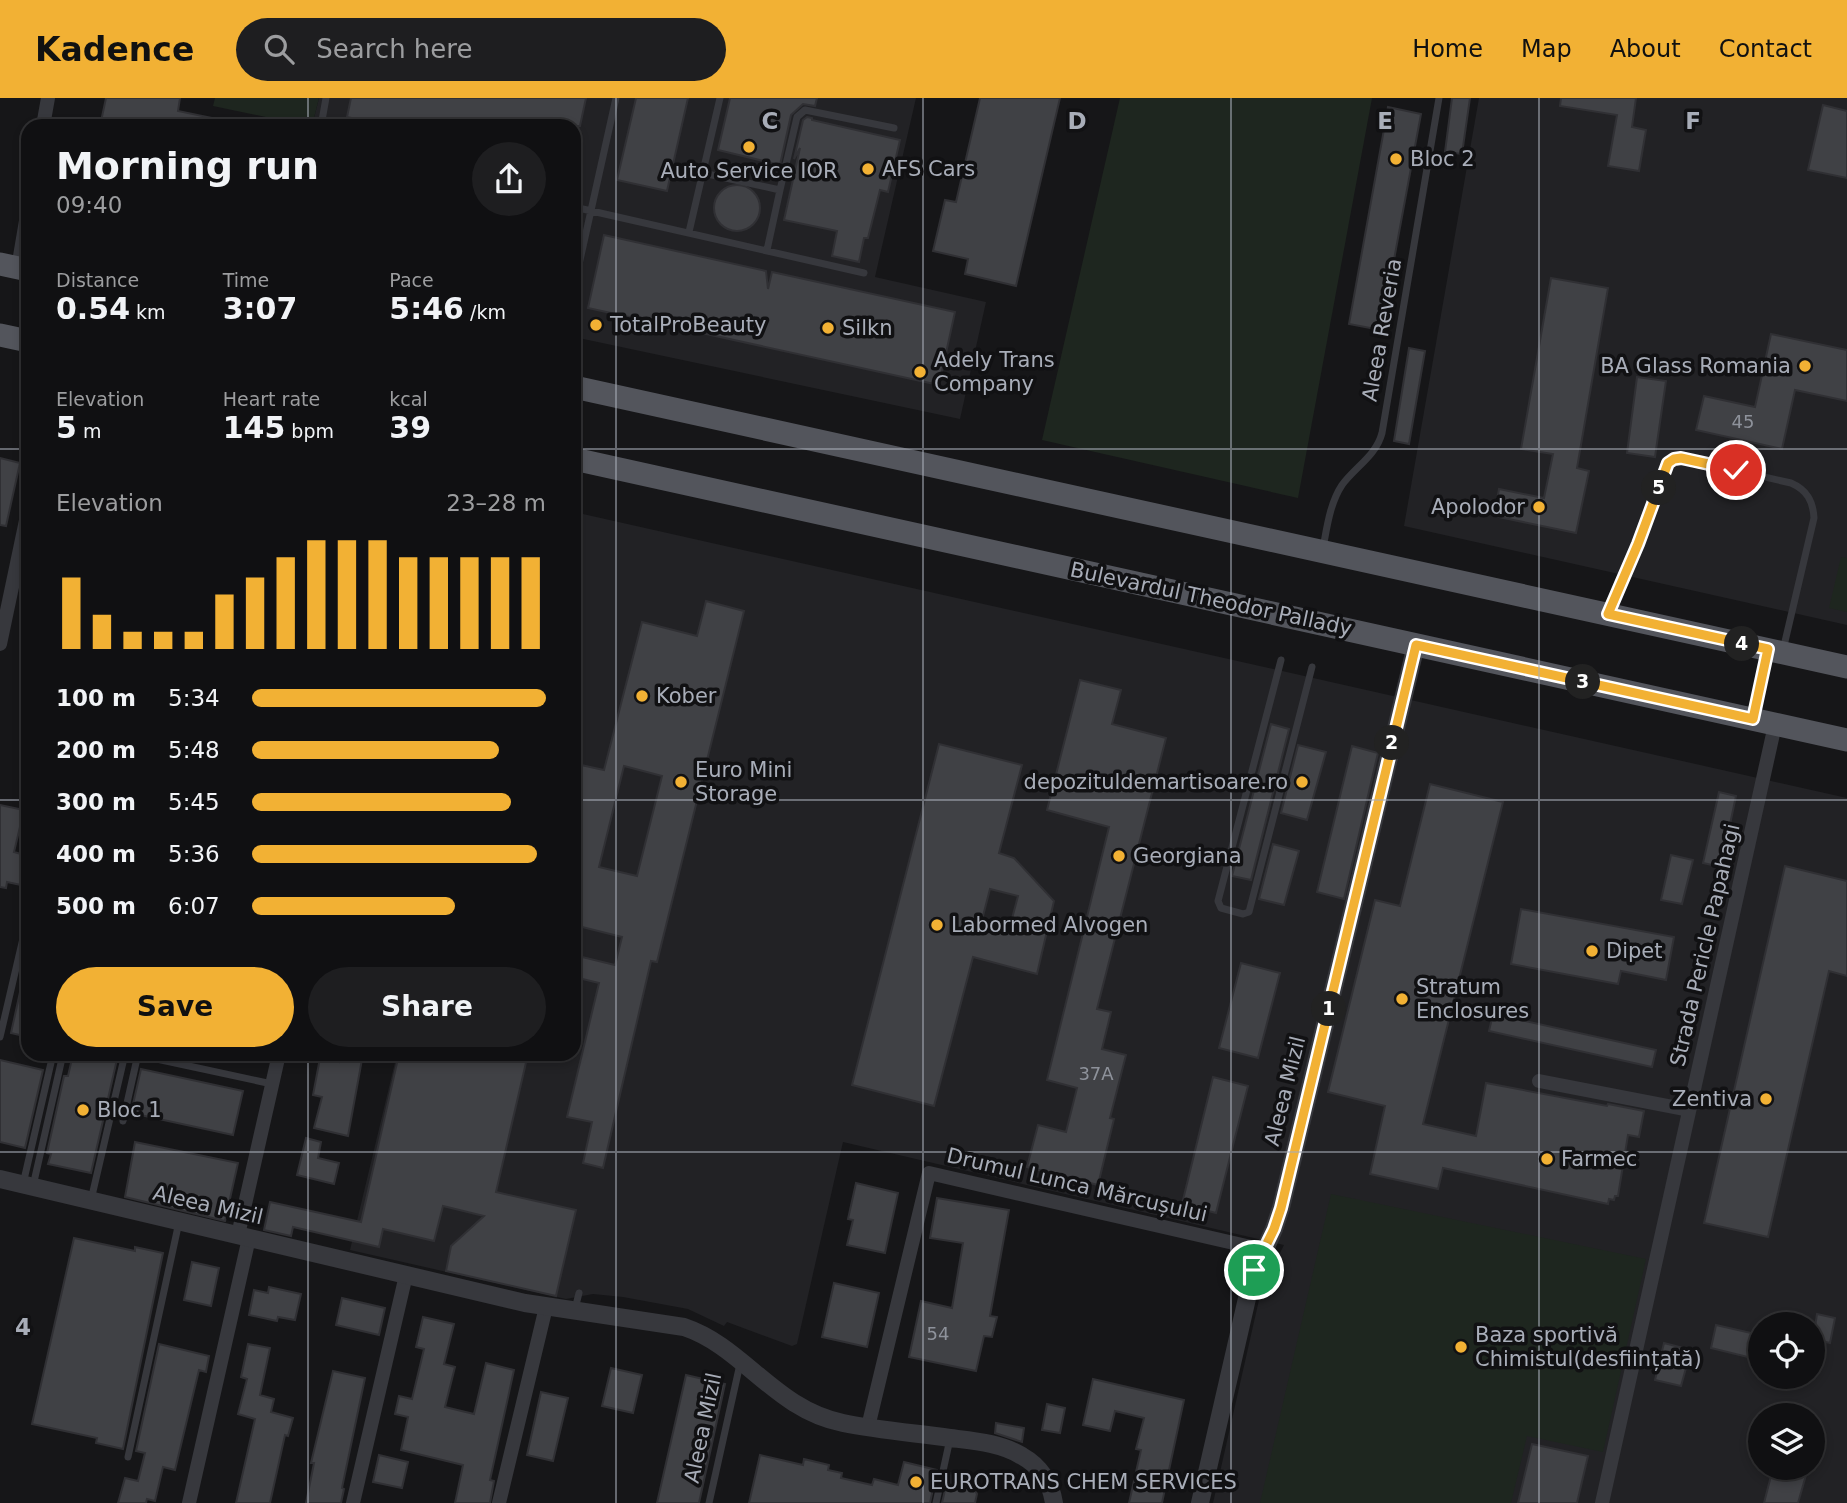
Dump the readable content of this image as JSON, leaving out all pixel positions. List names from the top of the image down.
{
  "streets": {
    "main road": ["Bulevardul Theodor Pallady"],
    "street": ["Strada Pericle Papahagi", "Aleea Mizil", "Drumul Lunca Mărcușului"],
    "lane": ["Aleea Reveria"]
  },
  "crossings": [
    ["Bulevardul Theodor Pallady", "Strada Pericle Papahagi"],
    ["Bulevardul Theodor Pallady", "Aleea Mizil"],
    ["Aleea Mizil", "Drumul Lunca Mărcușului"]
  ],
  "places": [
    "Auto Service IOR",
    "Bloc 2",
    "AFS Cars",
    "TotalProBeauty",
    "Silkn",
    "BA Glass Romania",
    "Adely Trans Company",
    "Apolodor",
    "Kober",
    "Euro Mini Storage",
    "depozituldemartisoare.ro",
    "Georgiana",
    "Labormed Alvogen",
    "Dipet",
    "Stratum Enclosures",
    "Zentiva",
    "Bloc 1",
    "Farmec",
    "Baza sportivă Chimistul(desființată)",
    "EUROTRANS CHEM SERVICES"
  ],
  "house_numbers": ["45", "37A", "54"],
  "page": {
    "header": "Kadence",
    "search": "Search here",
    "nav": [
      "Home",
      "Map",
      "About",
      "Contact"
    ],
    "heading": ["Morning run", "09:40"],
    "stats": [
      ["Distance", "0.54 km"],
      ["Time", "3:07"],
      ["Pace", "5:46 /km"],
      ["Elevation", "5 m"],
      ["Heart rate", "145 bpm"],
      ["kcal", "39"]
    ],
    "pins": [
      "5",
      "4",
      "3",
      "2",
      "1"
    ],
    "chart": ["Elevation", "23–28 m"],
    "list": [
      {
        "name": "100 m",
        "note": "5:34"
      },
      {
        "name": "200 m",
        "note": "5:48"
      },
      {
        "name": "300 m",
        "note": "5:45"
      },
      {
        "name": "400 m",
        "note": "5:36"
      },
      {
        "name": "500 m",
        "note": "6:07"
      }
    ],
    "buttons": ["Save", "Share"]
  },
  "grid": {
    "columns": [
      "C",
      "D",
      "E",
      "F"
    ],
    "rows": ["4"]
  }
}
